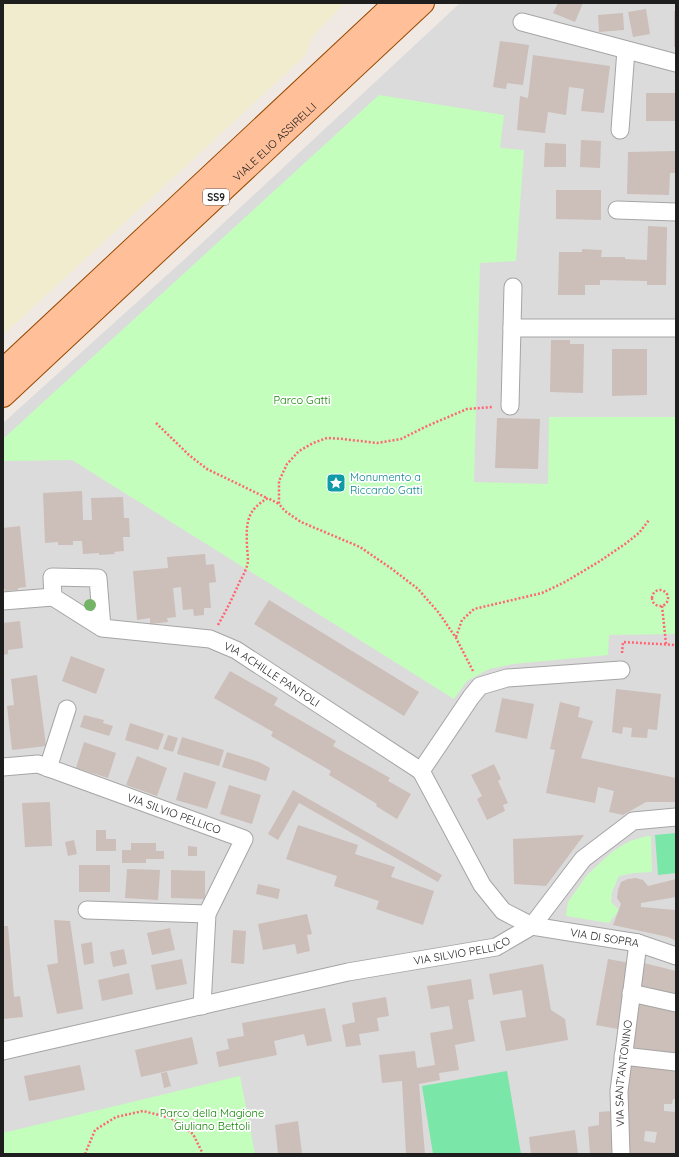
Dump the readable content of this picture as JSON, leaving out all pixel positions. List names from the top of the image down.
{
  "streets": {
    "main road": ["VIALE ELIO ASSIRELLI", "SS9"],
    "street": [
      "VIA ACHILLE PANTOLI",
      "VIA SILVIO PELLICO",
      "VIA DI SOPRA",
      "VIA SANT'ANTONINO"
    ]
  },
  "crossings": [
    ["VIA ACHILLE PANTOLI", "VIA SILVIO PELLICO"],
    ["VIA ACHILLE PANTOLI", "VIA DI SOPRA"],
    ["VIA SILVIO PELLICO", "VIA DI SOPRA"],
    ["VIA DI SOPRA", "VIA SANT'ANTONINO"]
  ],
  "parks": ["Parco Gatti", "Parco della Magione Giuliano Bettoli"],
  "places": {
    "place": ["Monumento a Riccardo Gatti"]
  }
}
